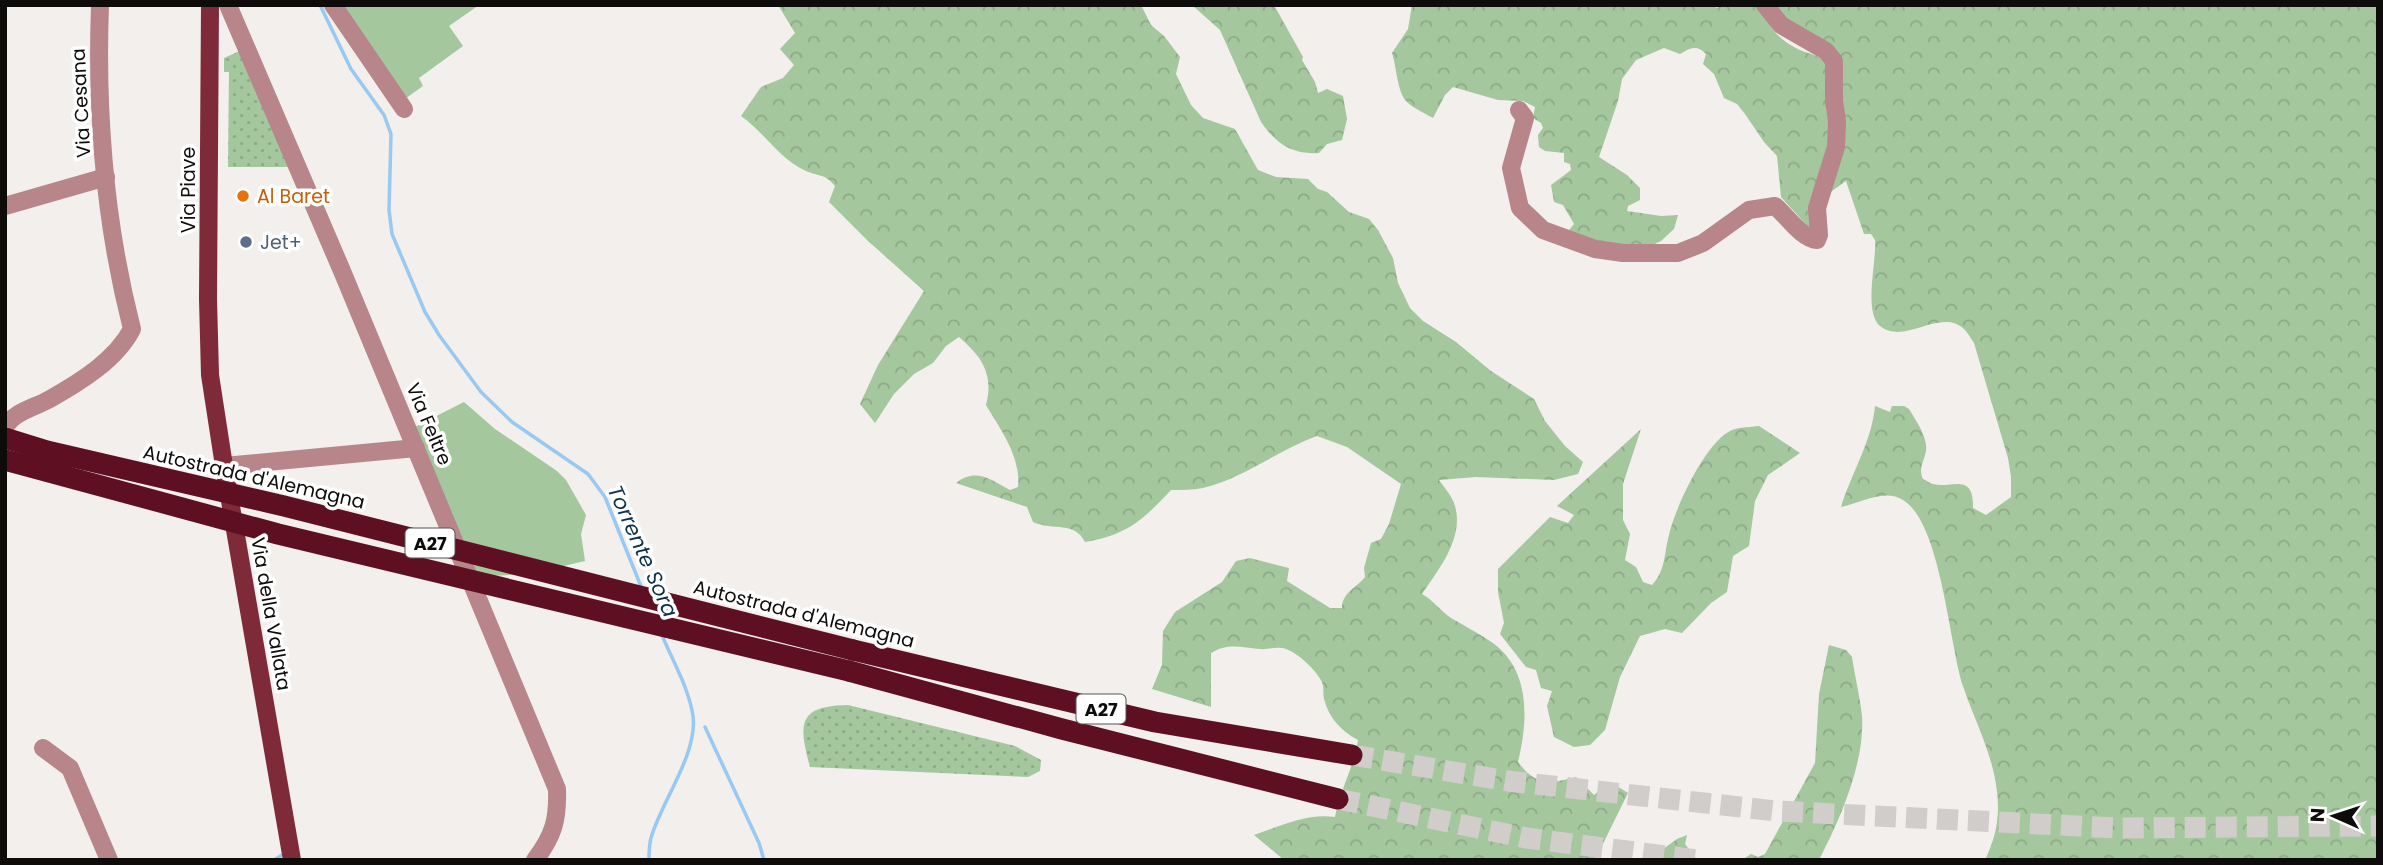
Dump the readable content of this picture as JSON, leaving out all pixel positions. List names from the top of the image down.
{
  "streets": {
    "highway": ["Autostrada d'Alemagna", "A27"],
    "main road": ["Via Piave", "Via della Vallata"],
    "street": ["Via Cesana", "Via Feltre"]
  },
  "crossings": [
    ["Via Piave", "Via della Vallata"]
  ],
  "water": ["Torrente Sora"],
  "places": ["Al Baret", "Jet+"],
  "north": "left"
}
